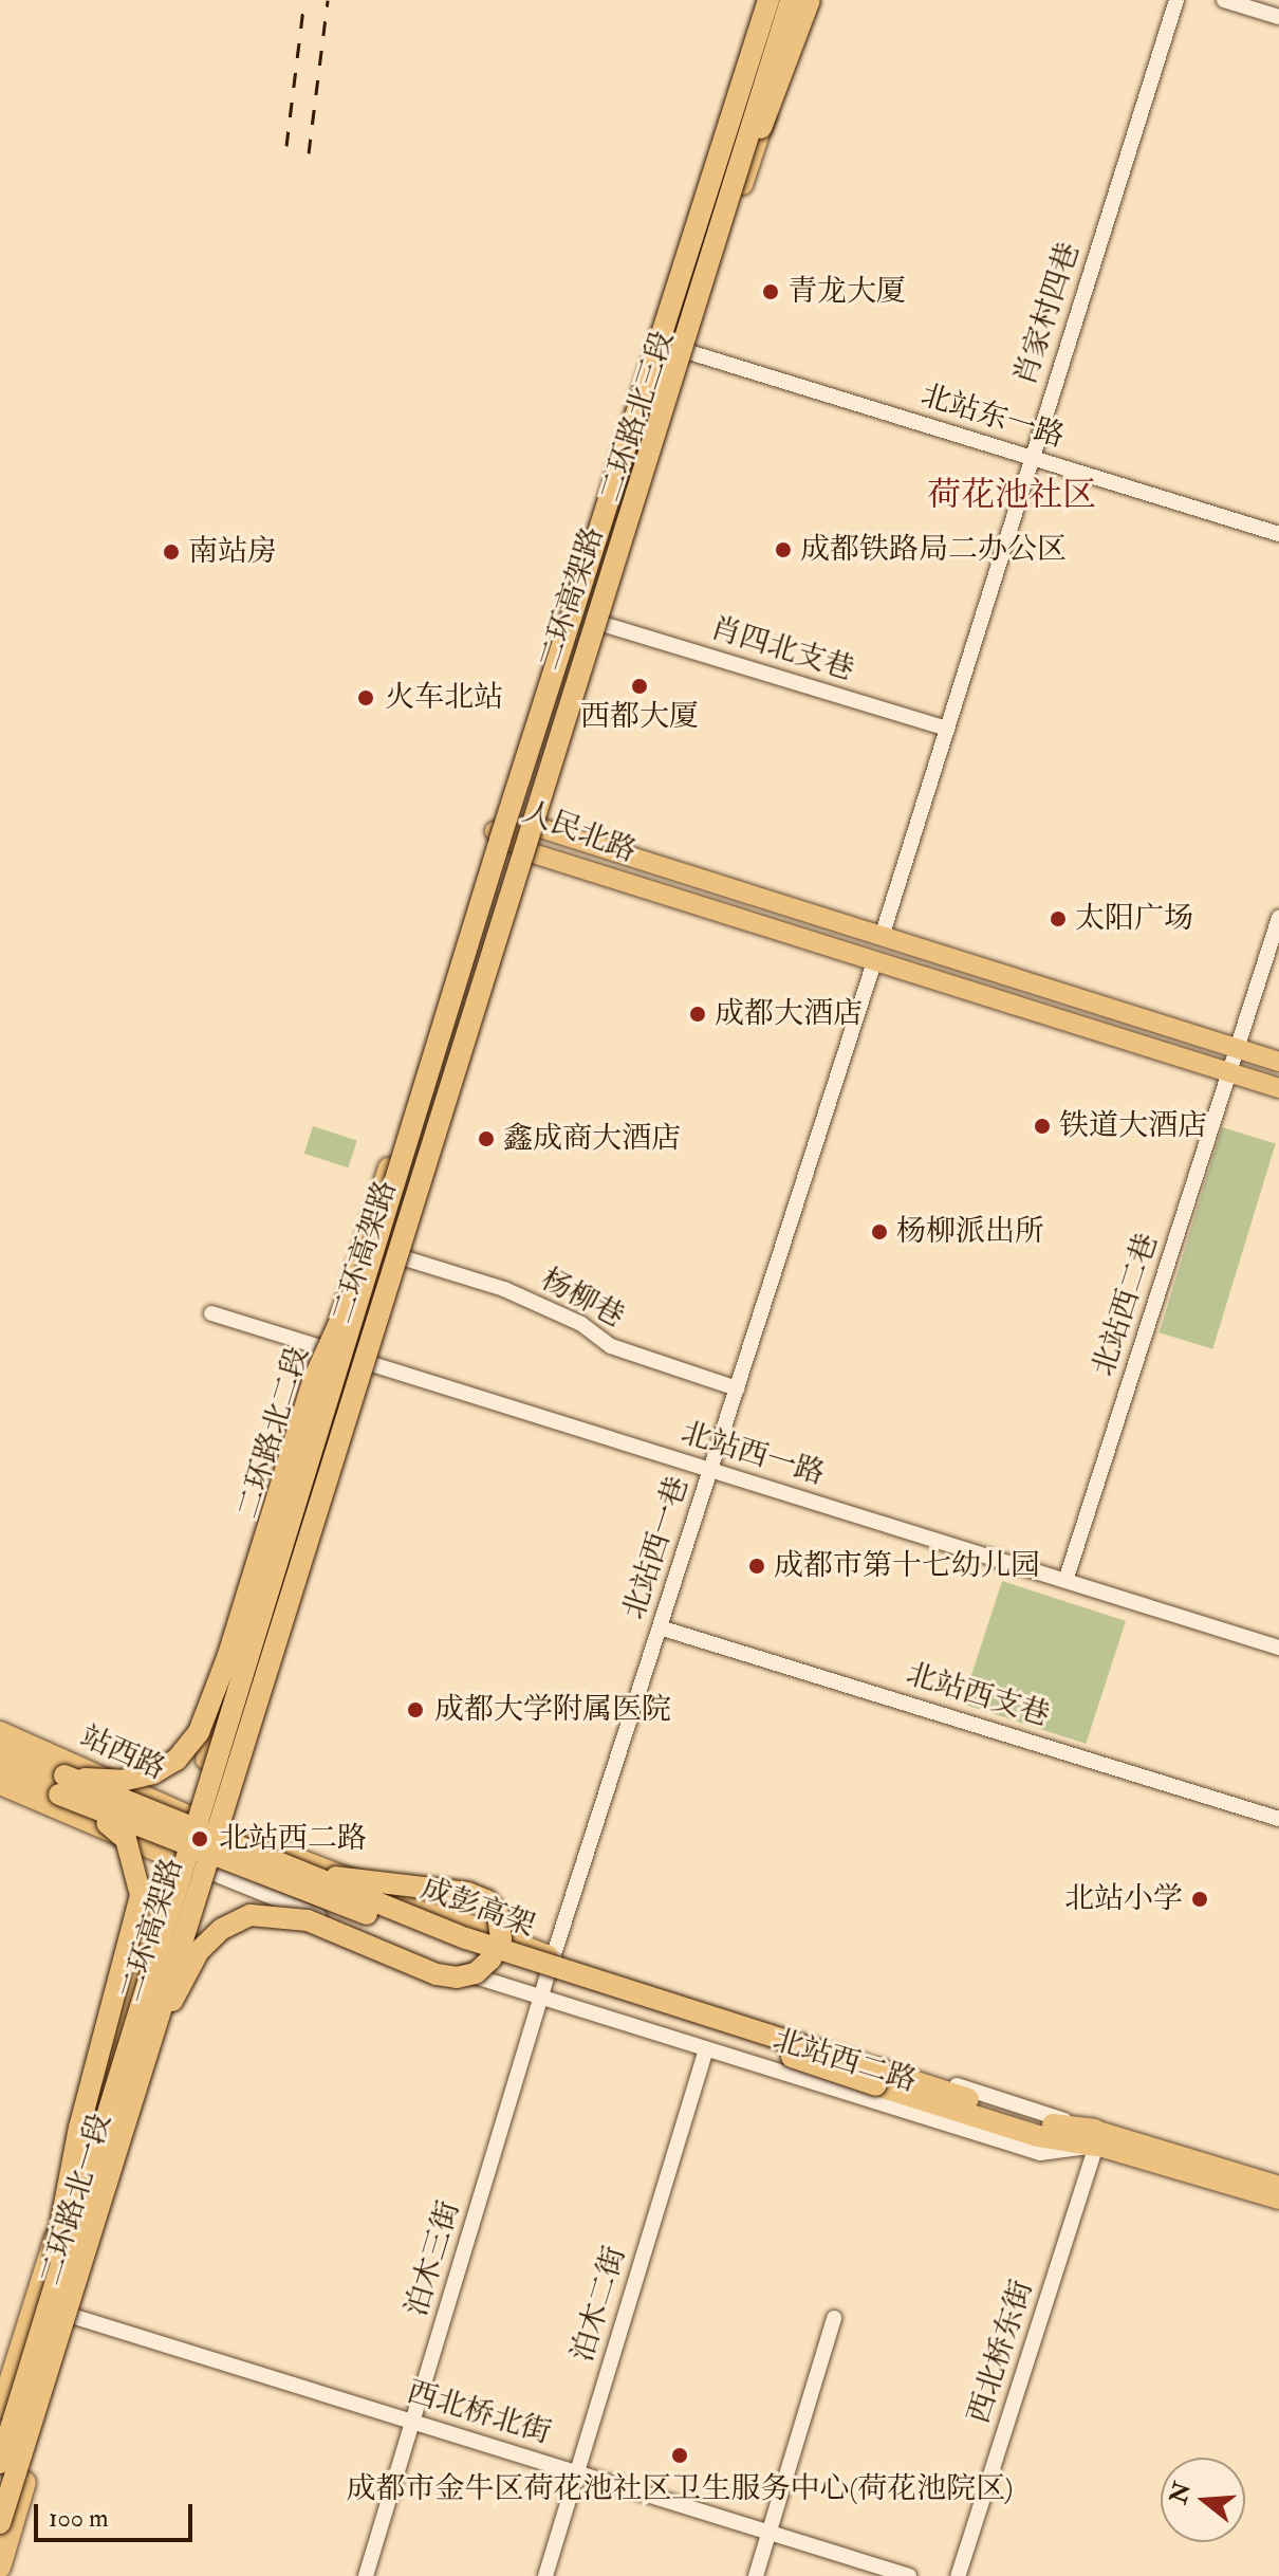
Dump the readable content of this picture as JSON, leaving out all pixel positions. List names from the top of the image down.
{
  "streets": {
    "highway": ["二环高架路", "成彭高架"],
    "main road": [
      "二环路北三段",
      "人民北路",
      "二环路北二段",
      "站西路",
      "北站西二路",
      "二环路北一段"
    ],
    "street": [
      "肖家村四巷",
      "北站东一路",
      "肖四北支巷",
      "杨柳巷",
      "北站西二巷",
      "北站西一路",
      "北站西一巷",
      "北站西支巷",
      "泊木三街",
      "泊木二街",
      "西北桥东街",
      "西北桥北街"
    ]
  },
  "crossings": [
    ["肖家村四巷", "北站东一路"],
    ["肖家村四巷", "肖四北支巷"],
    ["肖家村四巷", "人民北路"],
    ["二环路北三段", "北站东一路"],
    ["二环路北三段", "肖四北支巷"],
    ["二环路北三段", "人民北路"],
    ["二环路北三段", "二环路北二段"],
    ["人民北路", "北站西二巷"],
    ["人民北路", "二环路北二段"],
    ["人民北路", "北站西一巷"],
    ["杨柳巷", "北站西一巷"],
    ["北站西二巷", "北站西一路"],
    ["二环路北二段", "北站西一路"],
    ["二环路北二段", "站西路"],
    ["二环路北二段", "二环路北一段"],
    ["北站西一路", "北站西一巷"],
    ["北站西一巷", "北站西支巷"],
    ["北站西一巷", "北站西二路"],
    ["北站西一巷", "泊木三街"],
    ["站西路", "北站西二路"],
    ["北站西二路", "二环路北一段"],
    ["北站西二路", "泊木三街"],
    ["北站西二路", "泊木二街"],
    ["北站西二路", "西北桥东街"],
    ["二环路北一段", "西北桥北街"],
    ["泊木三街", "西北桥北街"],
    ["泊木二街", "西北桥北街"]
  ],
  "districts": ["荷花池社区"],
  "places": [
    "青龙大厦",
    "成都铁路局二办公区",
    "南站房",
    "西都大厦",
    "火车北站",
    "太阳广场",
    "成都大酒店",
    "铁道大酒店",
    "鑫成商大酒店",
    "杨柳派出所",
    "成都市第十七幼儿园",
    "成都大学附属医院",
    "北站西二路",
    "北站小学",
    "成都市金牛区荷花池社区卫生服务中心(荷花池院区)"
  ],
  "scale_bar": "100 m",
  "north": "left"
}
